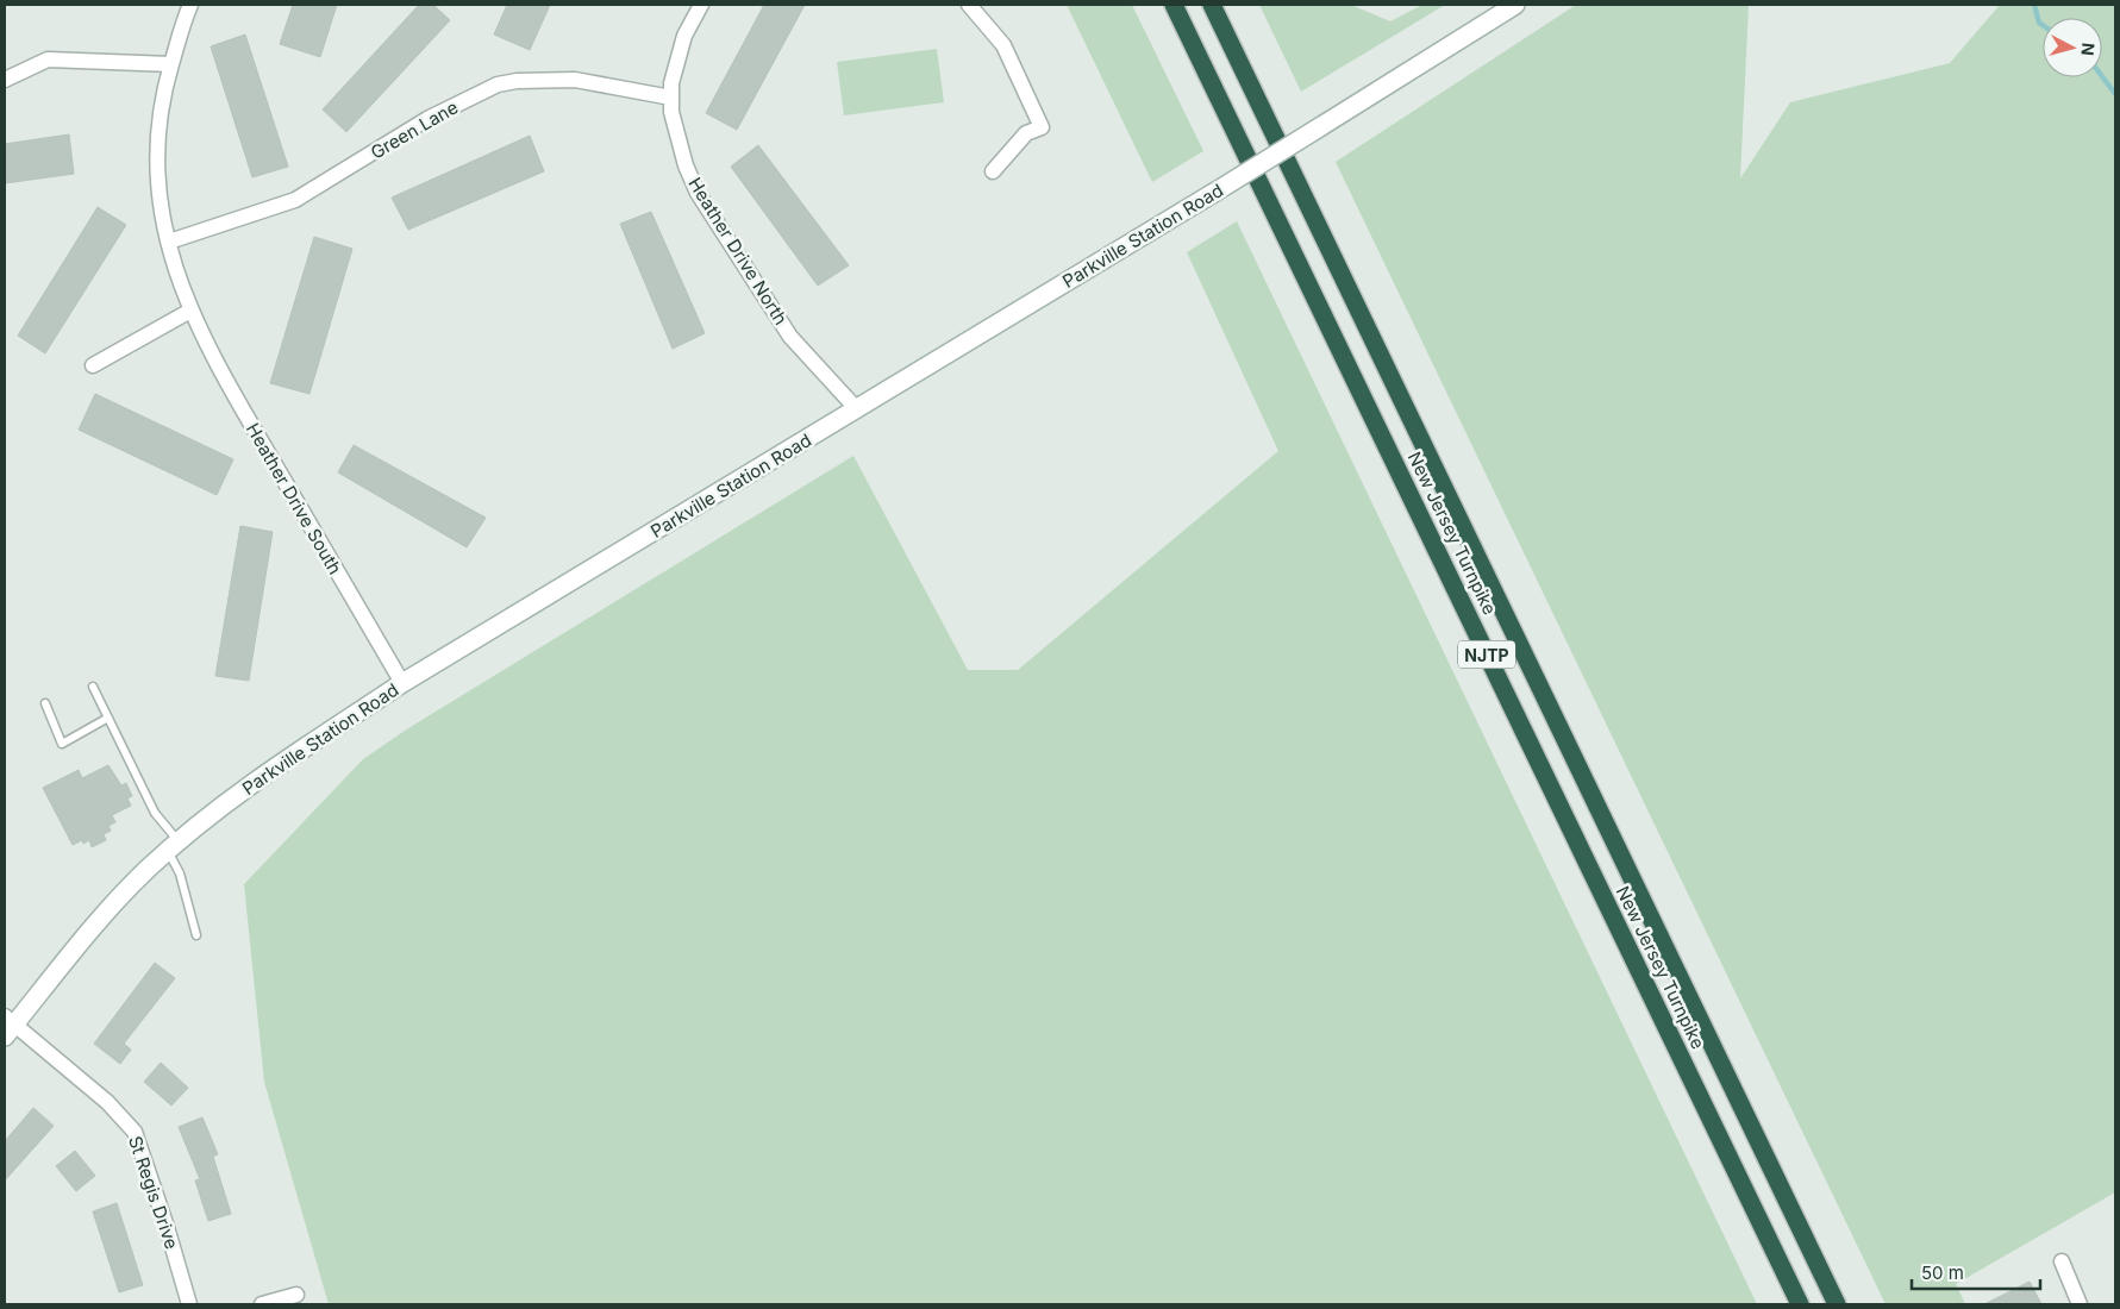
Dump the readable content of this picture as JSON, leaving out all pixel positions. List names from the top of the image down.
{
  "streets": {
    "highway": ["New Jersey Turnpike", "NJTP"],
    "main road": ["Parkville Station Road"],
    "street": [
      "Green Lane",
      "Heather Drive North",
      "Heather Drive South",
      "St Regis Drive"
    ]
  },
  "crossings": [
    ["Green Lane", "Heather Drive North"],
    ["Green Lane", "Heather Drive South"],
    ["Parkville Station Road", "Heather Drive North"],
    ["Parkville Station Road", "Heather Drive South"],
    ["Parkville Station Road", "St Regis Drive"]
  ],
  "scale_bar": "50 m",
  "north": "right"
}
